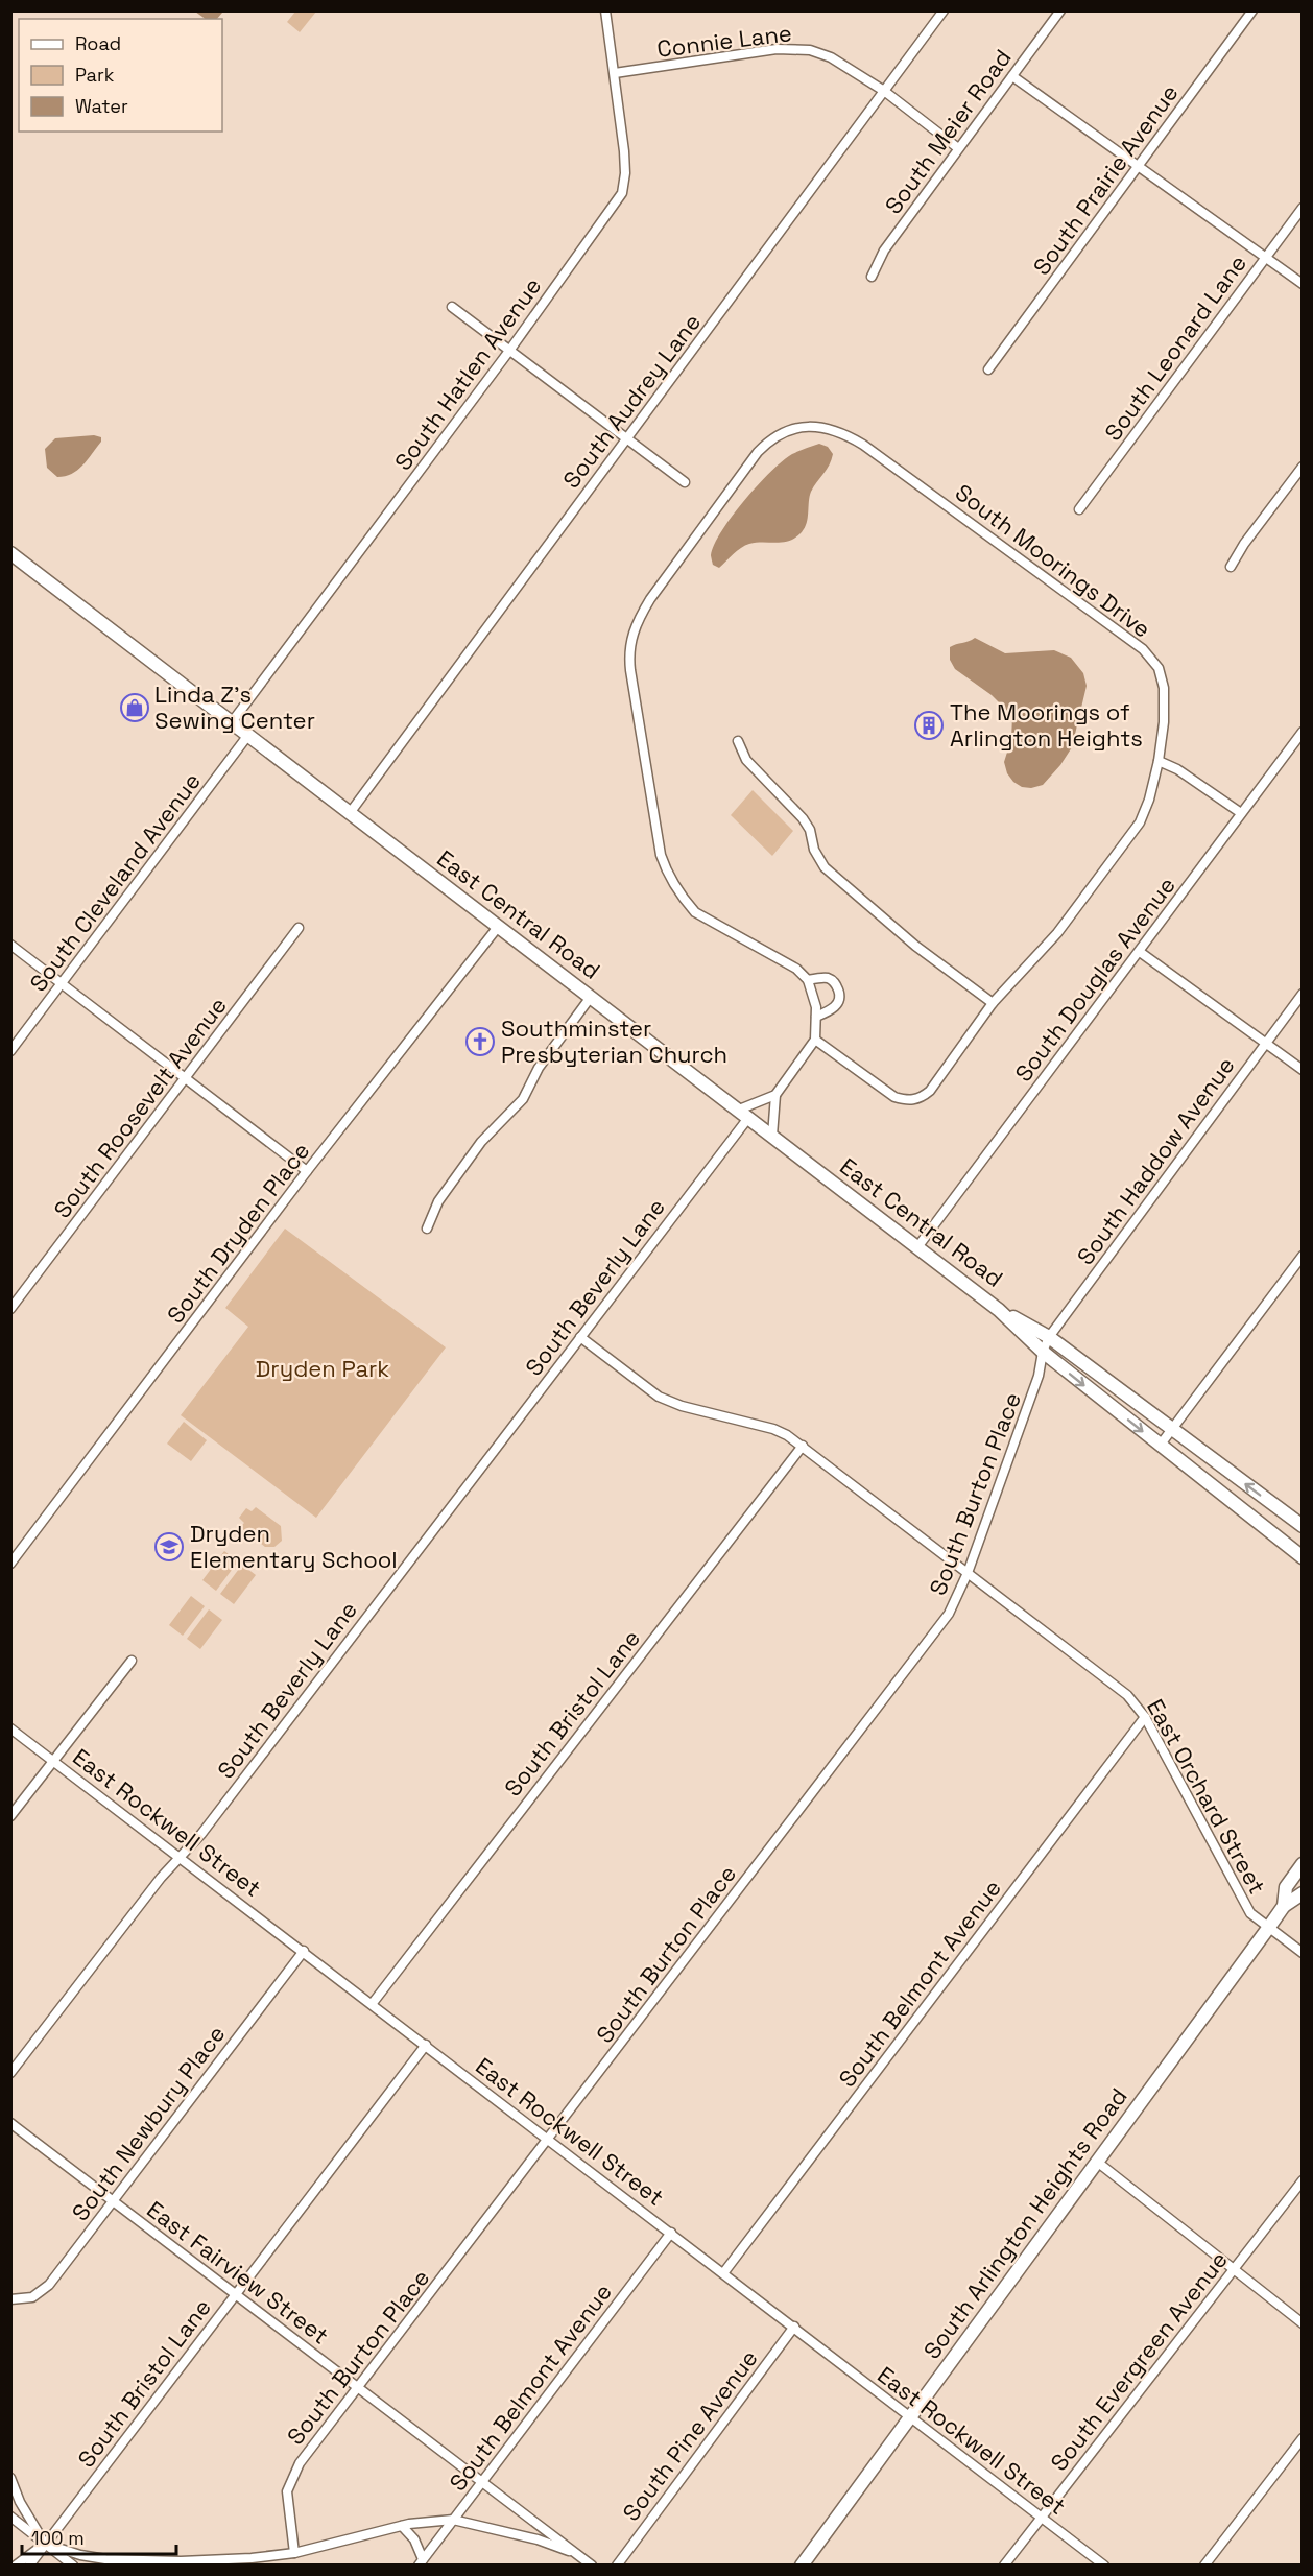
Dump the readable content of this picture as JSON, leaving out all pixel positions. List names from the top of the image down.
{
  "streets": {
    "main road": ["East Central Road", "South Arlington Heights Road"],
    "street": [
      "Connie Lane",
      "South Meier Road",
      "South Prairie Avenue",
      "South Leonard Lane",
      "South Hatlen Avenue",
      "South Audrey Lane",
      "South Moorings Drive",
      "South Cleveland Avenue",
      "South Douglas Avenue",
      "South Roosevelt Avenue",
      "South Haddow Avenue",
      "South Dryden Place",
      "South Beverly Lane",
      "South Burton Place",
      "South Bristol Lane",
      "East Orchard Street",
      "East Rockwell Street",
      "South Belmont Avenue",
      "South Newbury Place",
      "East Fairview Street",
      "South Evergreen Avenue",
      "South Pine Avenue"
    ]
  },
  "crossings": [
    ["Connie Lane", "South Meier Road"],
    ["Connie Lane", "South Hatlen Avenue"],
    ["Connie Lane", "South Audrey Lane"],
    ["South Hatlen Avenue", "East Central Road"],
    ["South Audrey Lane", "East Central Road"],
    ["South Cleveland Avenue", "East Central Road"],
    ["East Central Road", "South Douglas Avenue"],
    ["East Central Road", "South Haddow Avenue"],
    ["East Central Road", "South Dryden Place"],
    ["East Central Road", "South Beverly Lane"],
    ["East Central Road", "South Burton Place"],
    ["South Haddow Avenue", "South Burton Place"],
    ["South Beverly Lane", "East Orchard Street"],
    ["South Beverly Lane", "East Rockwell Street"],
    ["South Burton Place", "East Orchard Street"],
    ["South Burton Place", "East Rockwell Street"],
    ["South Burton Place", "East Fairview Street"],
    ["South Bristol Lane", "East Orchard Street"],
    ["South Bristol Lane", "East Rockwell Street"],
    ["South Bristol Lane", "East Fairview Street"],
    ["East Orchard Street", "South Belmont Avenue"],
    ["East Orchard Street", "South Arlington Heights Road"],
    ["East Rockwell Street", "South Belmont Avenue"],
    ["East Rockwell Street", "South Newbury Place"],
    ["East Rockwell Street", "South Arlington Heights Road"],
    ["East Rockwell Street", "South Evergreen Avenue"],
    ["East Rockwell Street", "South Pine Avenue"],
    ["South Belmont Avenue", "East Fairview Street"],
    ["South Newbury Place", "East Fairview Street"]
  ],
  "parks": ["Dryden Park"],
  "places": {
    "shop": ["Linda Z's Sewing Center"],
    "building": ["The Moorings of Arlington Heights"],
    "church": ["Southminster Presbyterian Church"],
    "school or university": ["Dryden Elementary School"]
  },
  "legend": ["Road", "Park", "Water"],
  "scale_bar": "100 m"
}
